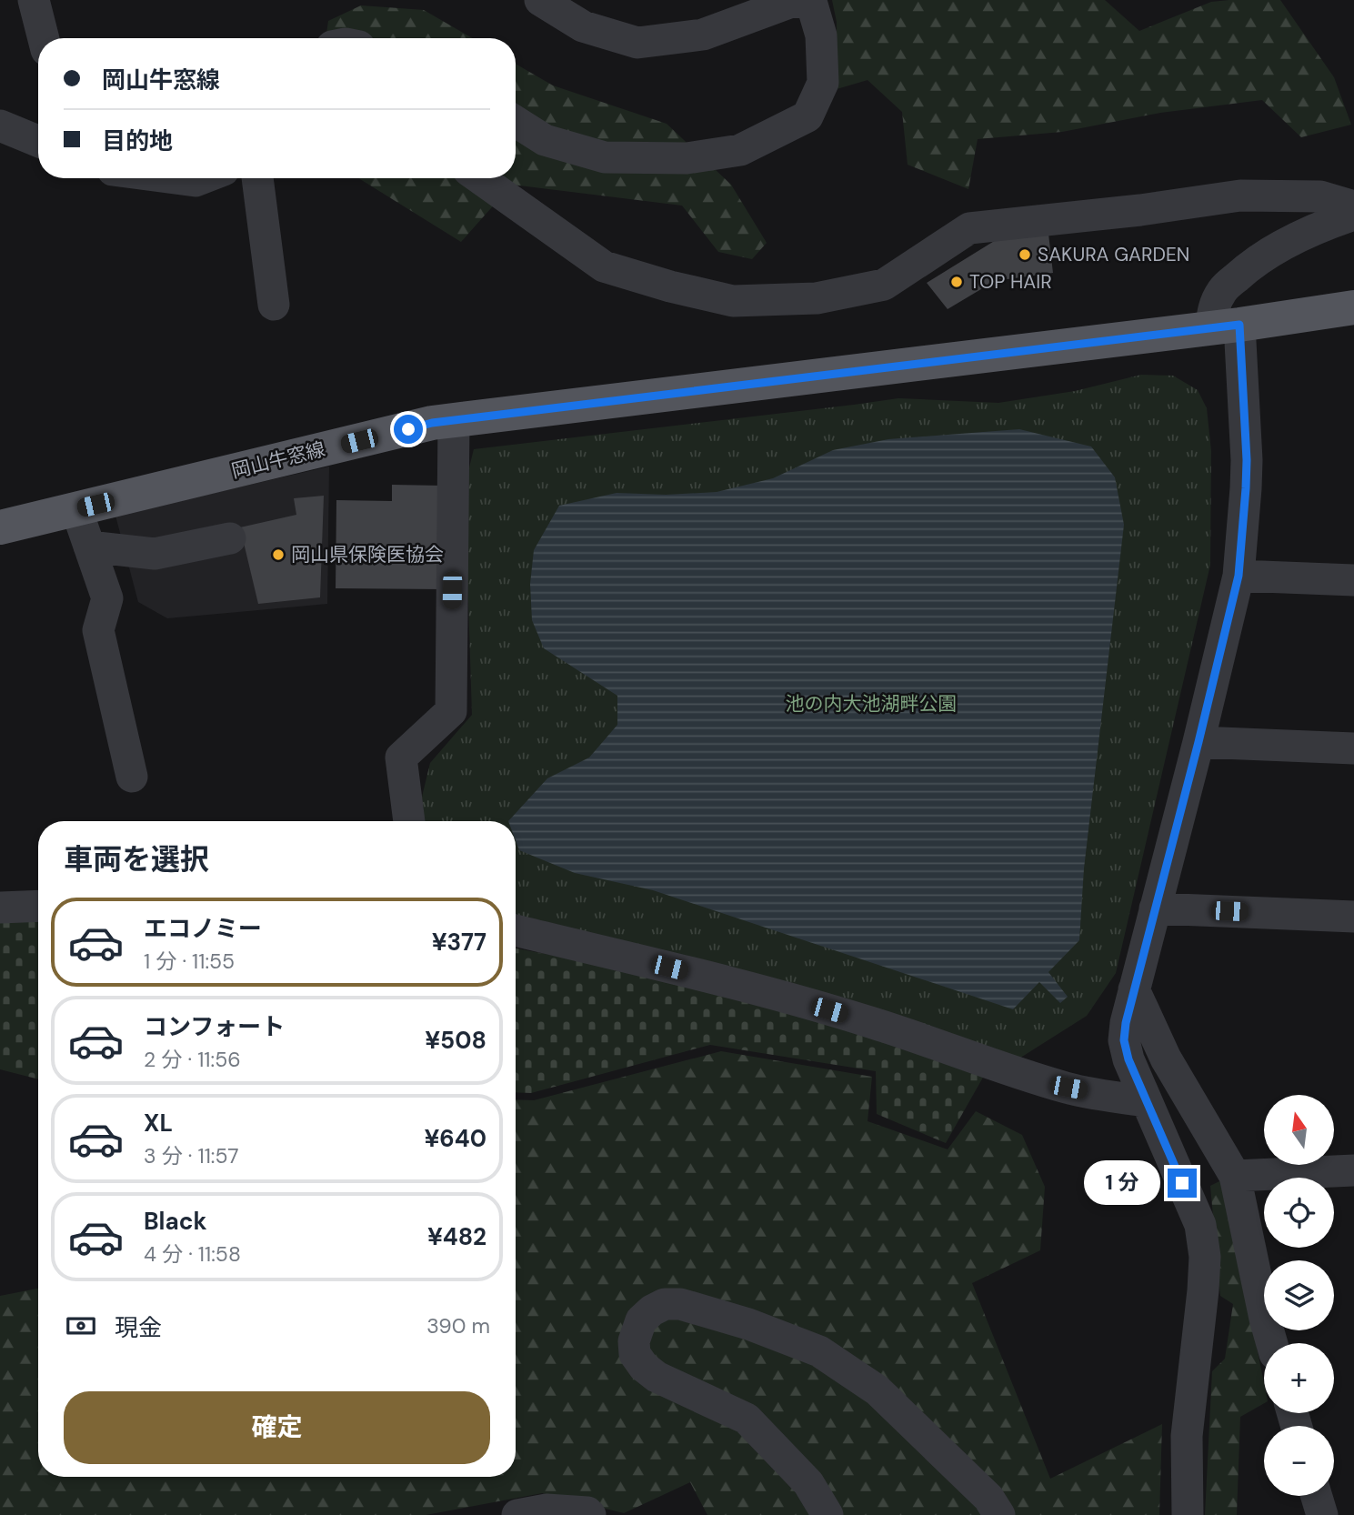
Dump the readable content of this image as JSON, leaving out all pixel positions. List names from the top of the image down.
{
  "streets": {
    "main road": ["岡山牛窓線"]
  },
  "parks": ["池の内大池湖畔公園"],
  "places": ["SAKURA GARDEN", "TOP HAIR", "岡山県保険医協会"],
  "north": "top",
  "page": {
    "banner": ["岡山牛窓線", "目的地"],
    "heading": "車両を選択",
    "list": [
      {
        "name": "エコノミー",
        "note": "1 分 · 11:55",
        "value": "¥377"
      },
      {
        "name": "コンフォート",
        "note": "2 分 · 11:56",
        "value": "¥508"
      },
      {
        "name": "XL",
        "note": "3 分 · 11:57",
        "value": "¥640"
      },
      {
        "name": "Black",
        "note": "4 分 · 11:58",
        "value": "¥482"
      }
    ],
    "map_buttons": ["+", "−"],
    "bubble": "1 分",
    "pay": ["現金", "390 m"],
    "buttons": "確定"
  }
}
